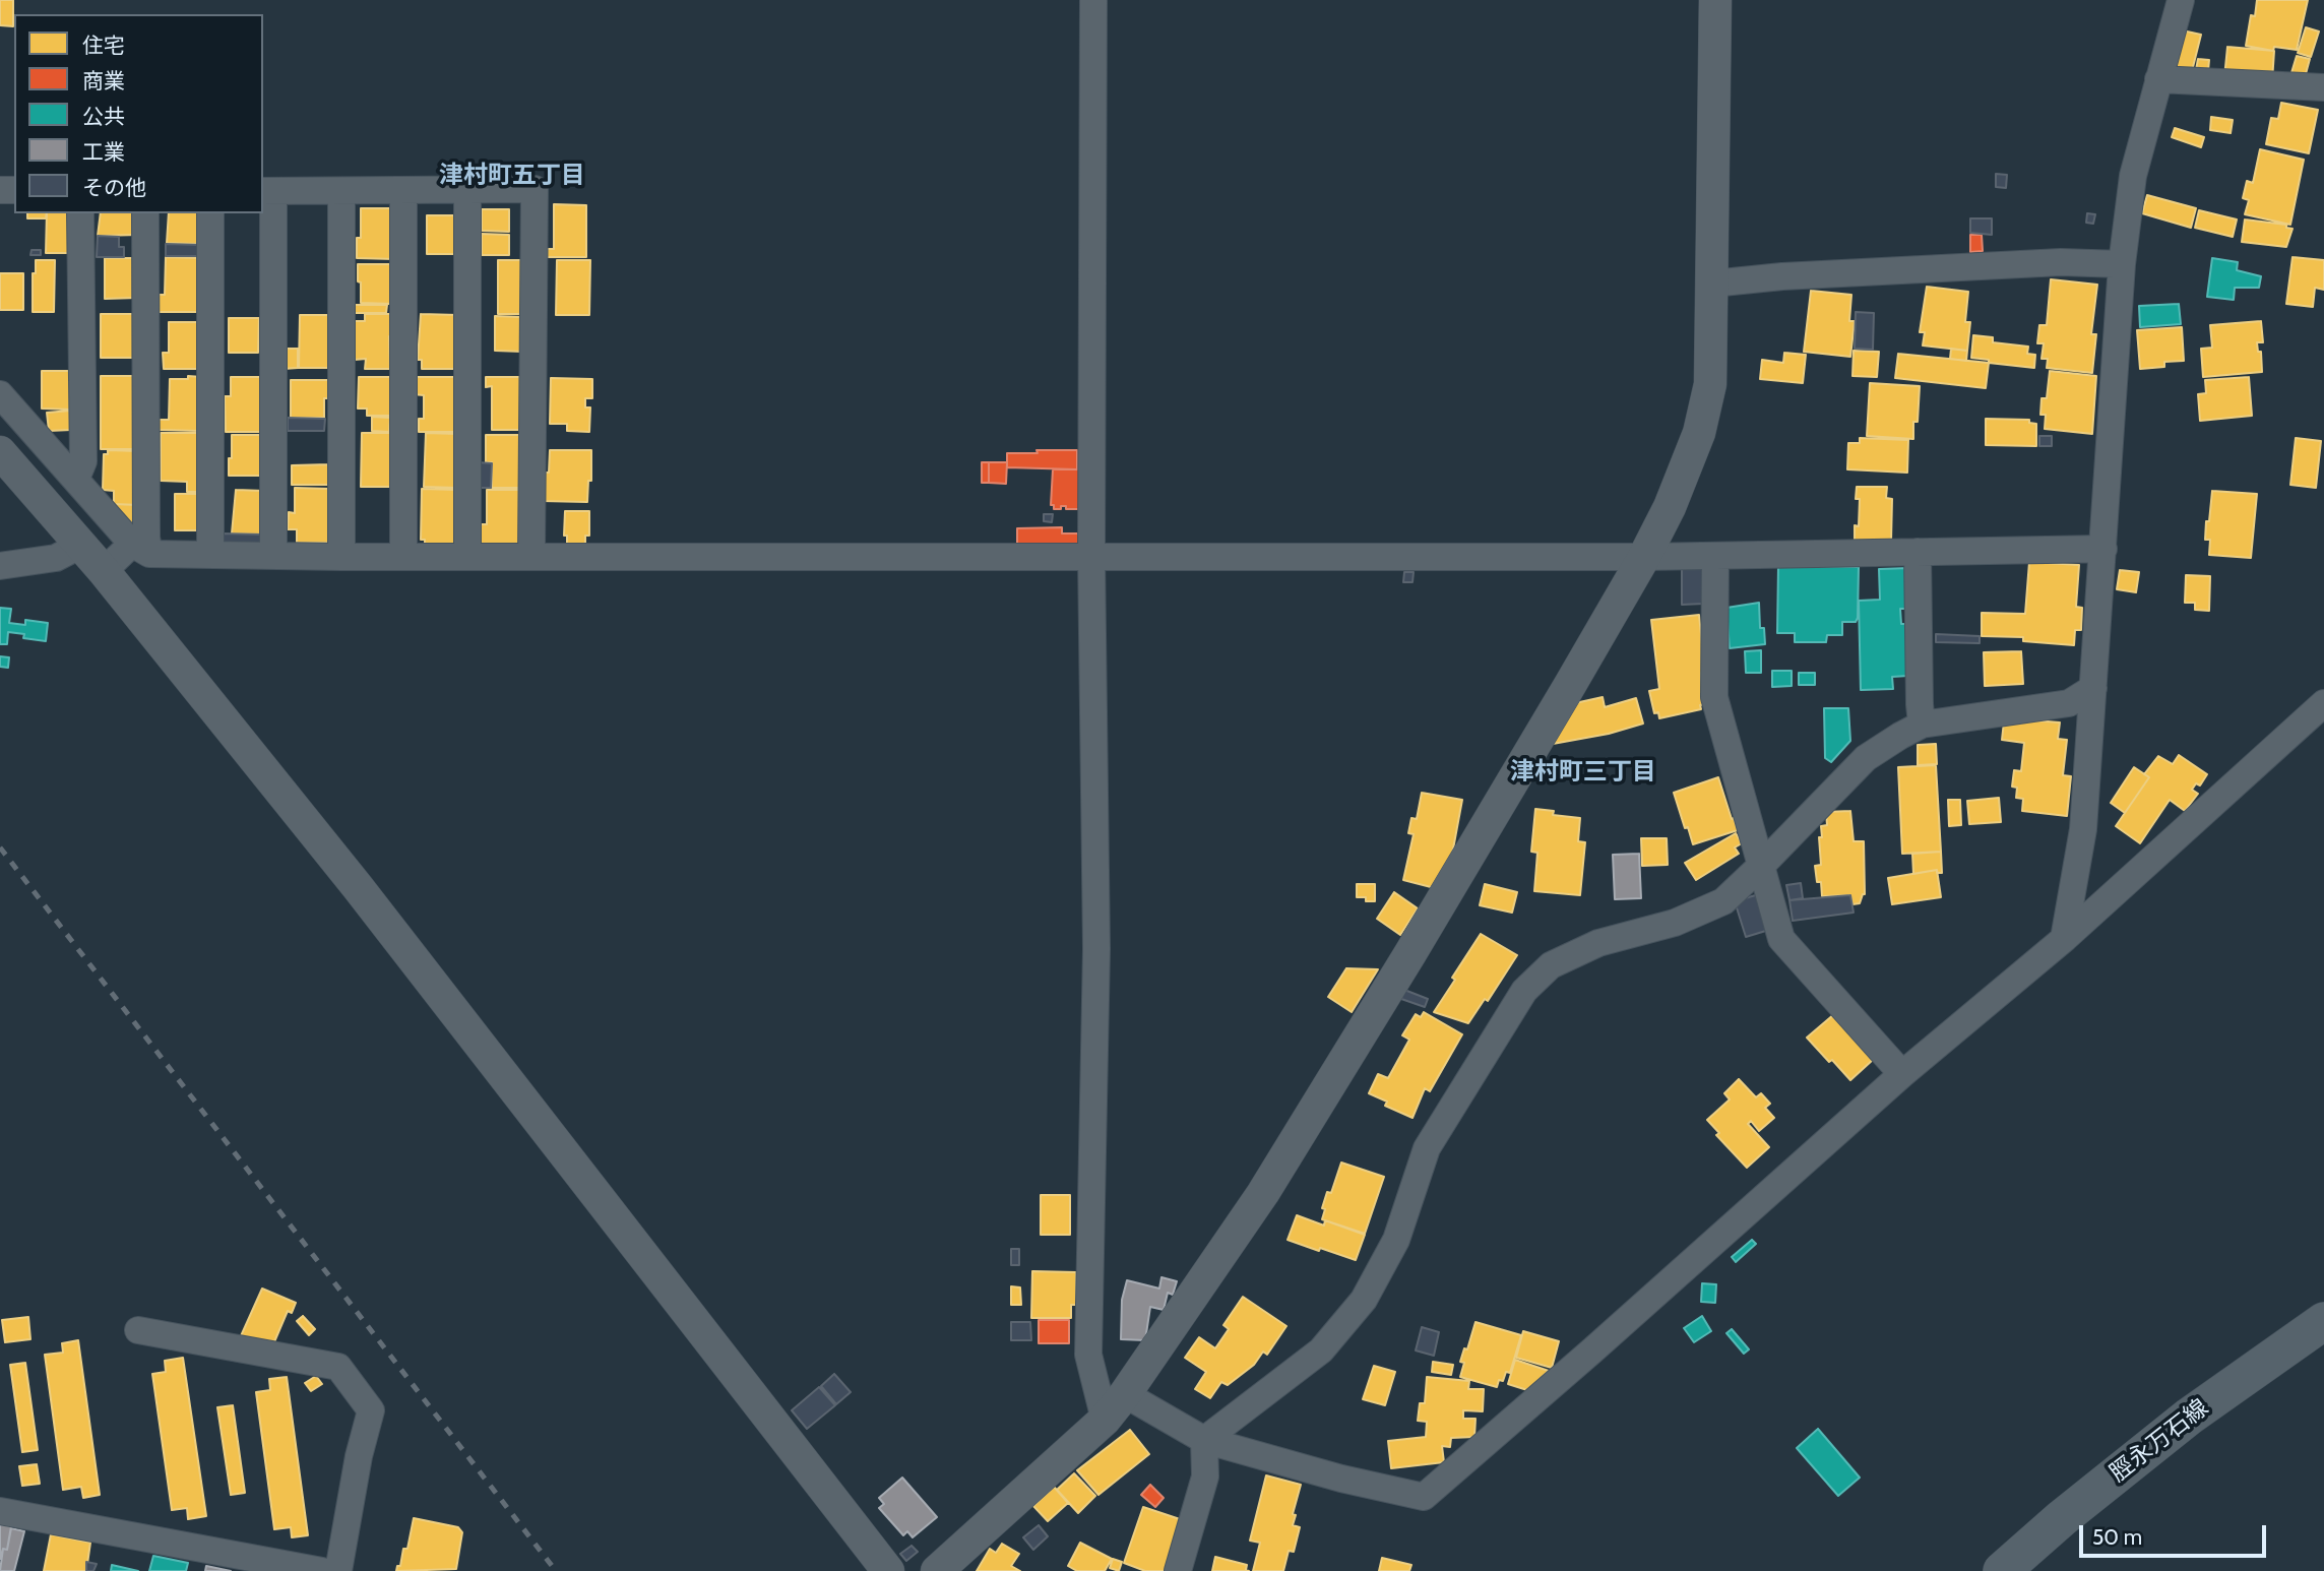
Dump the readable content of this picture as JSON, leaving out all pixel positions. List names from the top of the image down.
{
  "streets": {
    "main road": ["脛永万石線"]
  },
  "districts": ["津村町五丁目", "津村町三丁目"],
  "legend": [
    "住宅",
    "商業",
    "公共",
    "工業",
    "その他"
  ],
  "scale_bar": "50 m"
}
